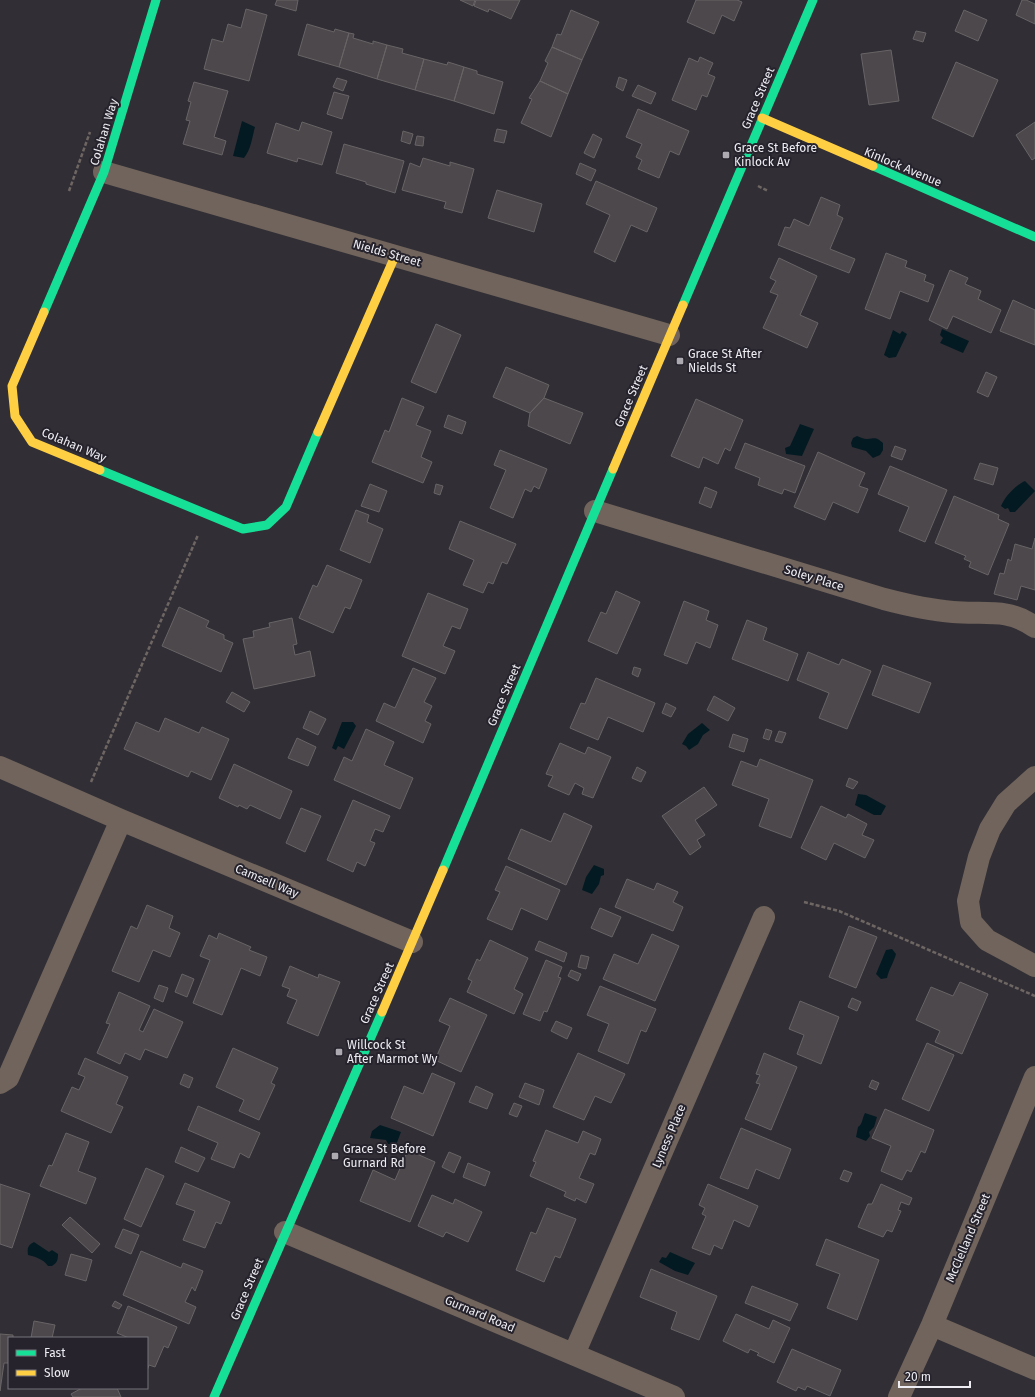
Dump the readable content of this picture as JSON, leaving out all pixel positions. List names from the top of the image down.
{
  "streets": {
    "street": [
      "Grace Street",
      "Colahan Way",
      "Kinlock Avenue",
      "Nields Street",
      "Soley Place",
      "Camsell Way",
      "Lyness Place",
      "McClelland Street",
      "Gurnard Road"
    ]
  },
  "crossings": [
    ["Grace Street", "Kinlock Avenue"],
    ["Grace Street", "Nields Street"],
    ["Grace Street", "Soley Place"],
    ["Grace Street", "Camsell Way"],
    ["Grace Street", "Gurnard Road"],
    ["Colahan Way", "Nields Street"],
    ["Lyness Place", "Gurnard Road"]
  ],
  "places": {
    "transit": [
      "Grace St Before Kinlock Av",
      "Grace St After Nields St",
      "Willcock St After Marmot Wy",
      "Grace St Before Gurnard Rd"
    ]
  },
  "legend": ["Fast", "Slow"],
  "scale_bar": "20 m"
}
